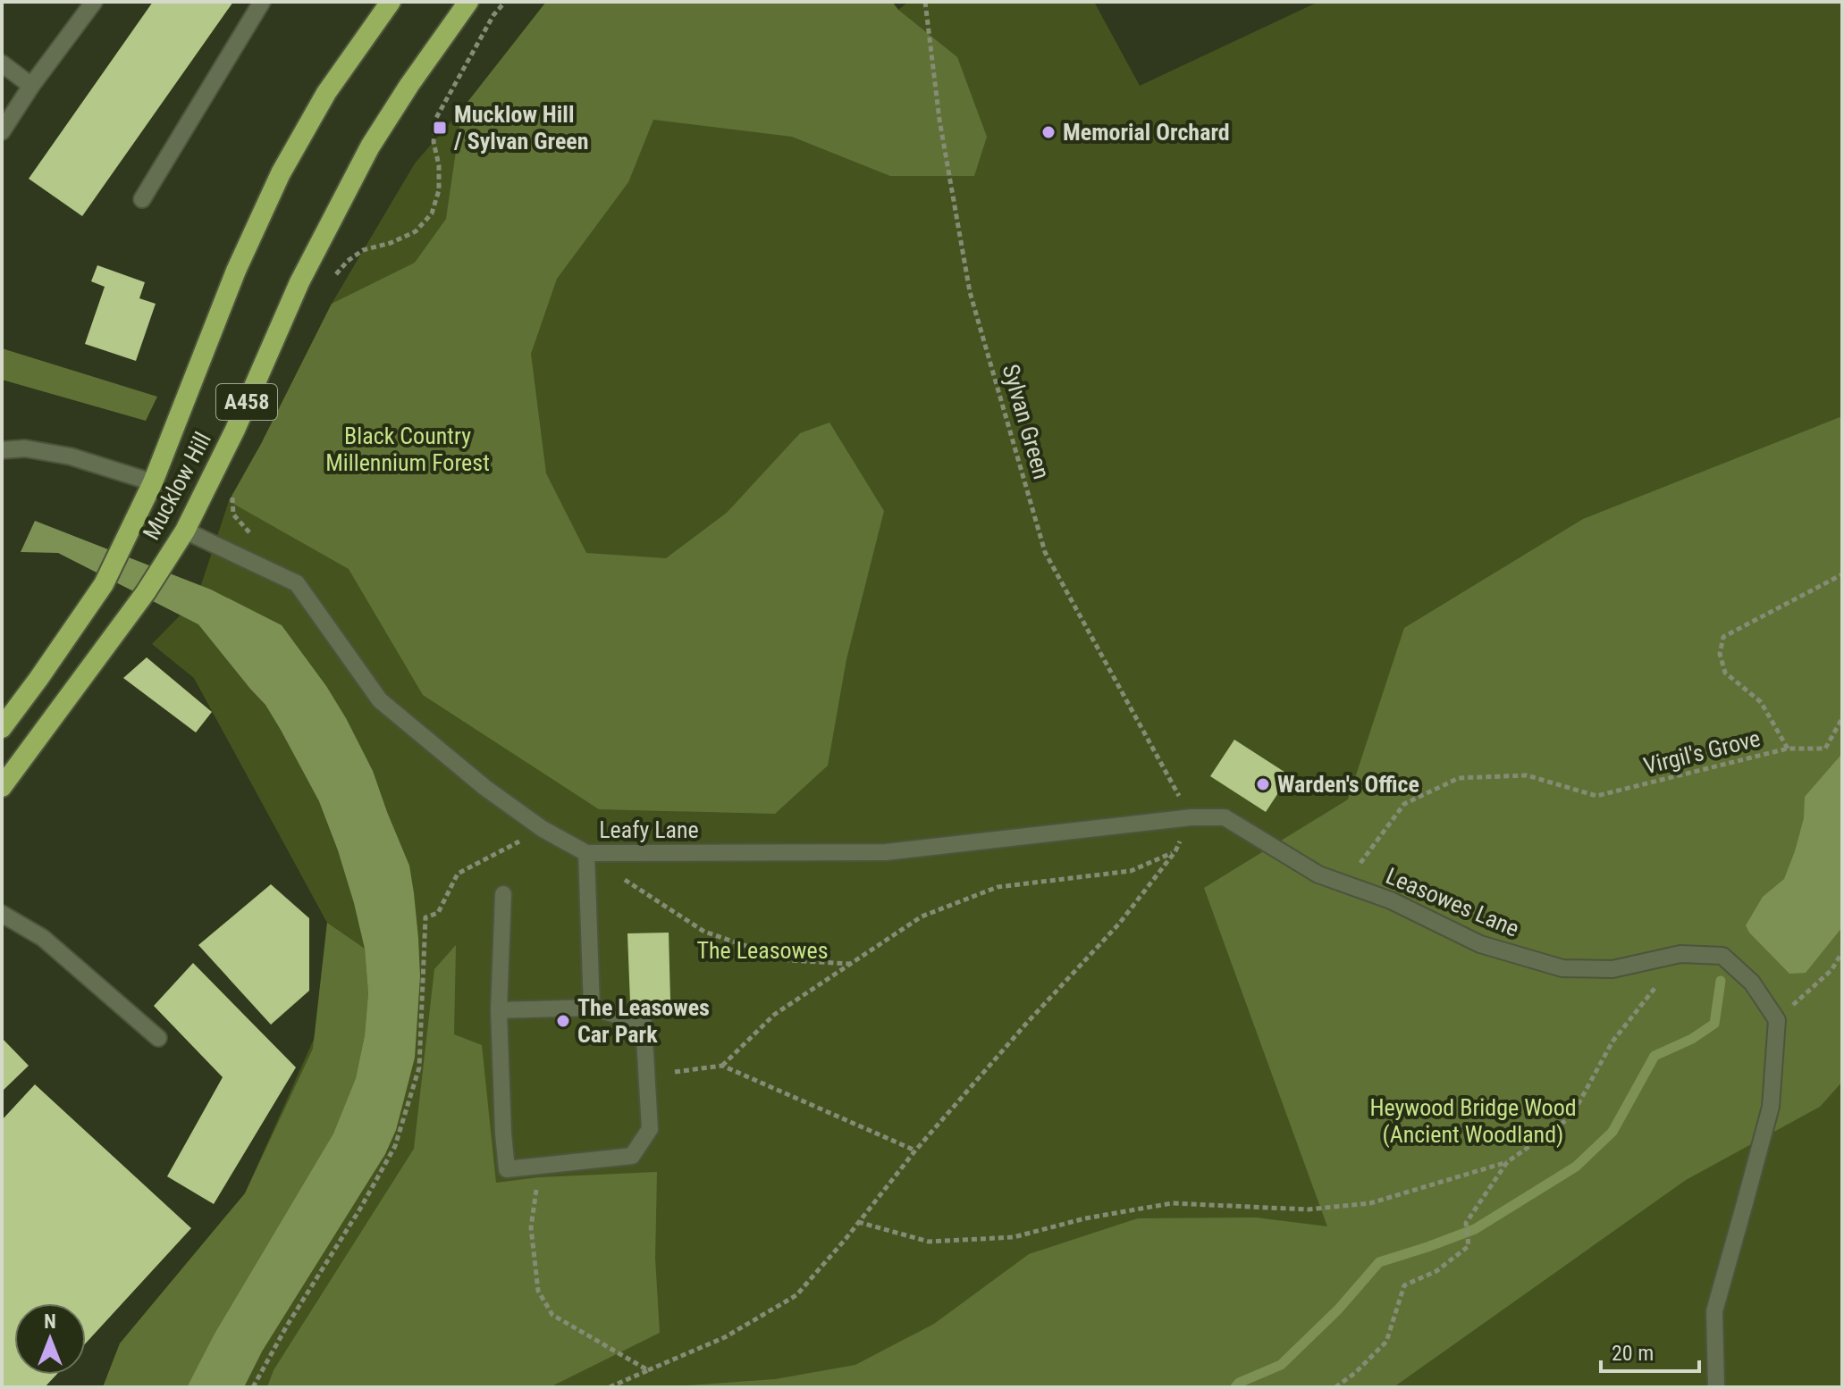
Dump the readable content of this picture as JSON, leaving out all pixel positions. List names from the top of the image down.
{
  "streets": {
    "highway": ["A458", "Mucklow Hill"],
    "lane": ["Leafy Lane", "Leasowes Lane"],
    "path": ["Sylvan Green", "Virgil's Grove"]
  },
  "crossings": [
    ["Sylvan Green", "Leafy Lane"],
    ["Sylvan Green", "Leasowes Lane"],
    ["Mucklow Hill", "Leafy Lane"],
    ["Virgil's Grove", "Leasowes Lane"],
    ["Leafy Lane", "Leasowes Lane"]
  ],
  "parks": ["Black Country Millennium Forest", "The Leasowes", "Heywood Bridge Wood (Ancient Woodland)"],
  "places": {
    "transit": ["Mucklow Hill / Sylvan Green"],
    "other": ["Memorial Orchard", "Warden's Office", "The Leasowes Car Park"]
  },
  "scale_bar": "20 m",
  "north": "top"
}
